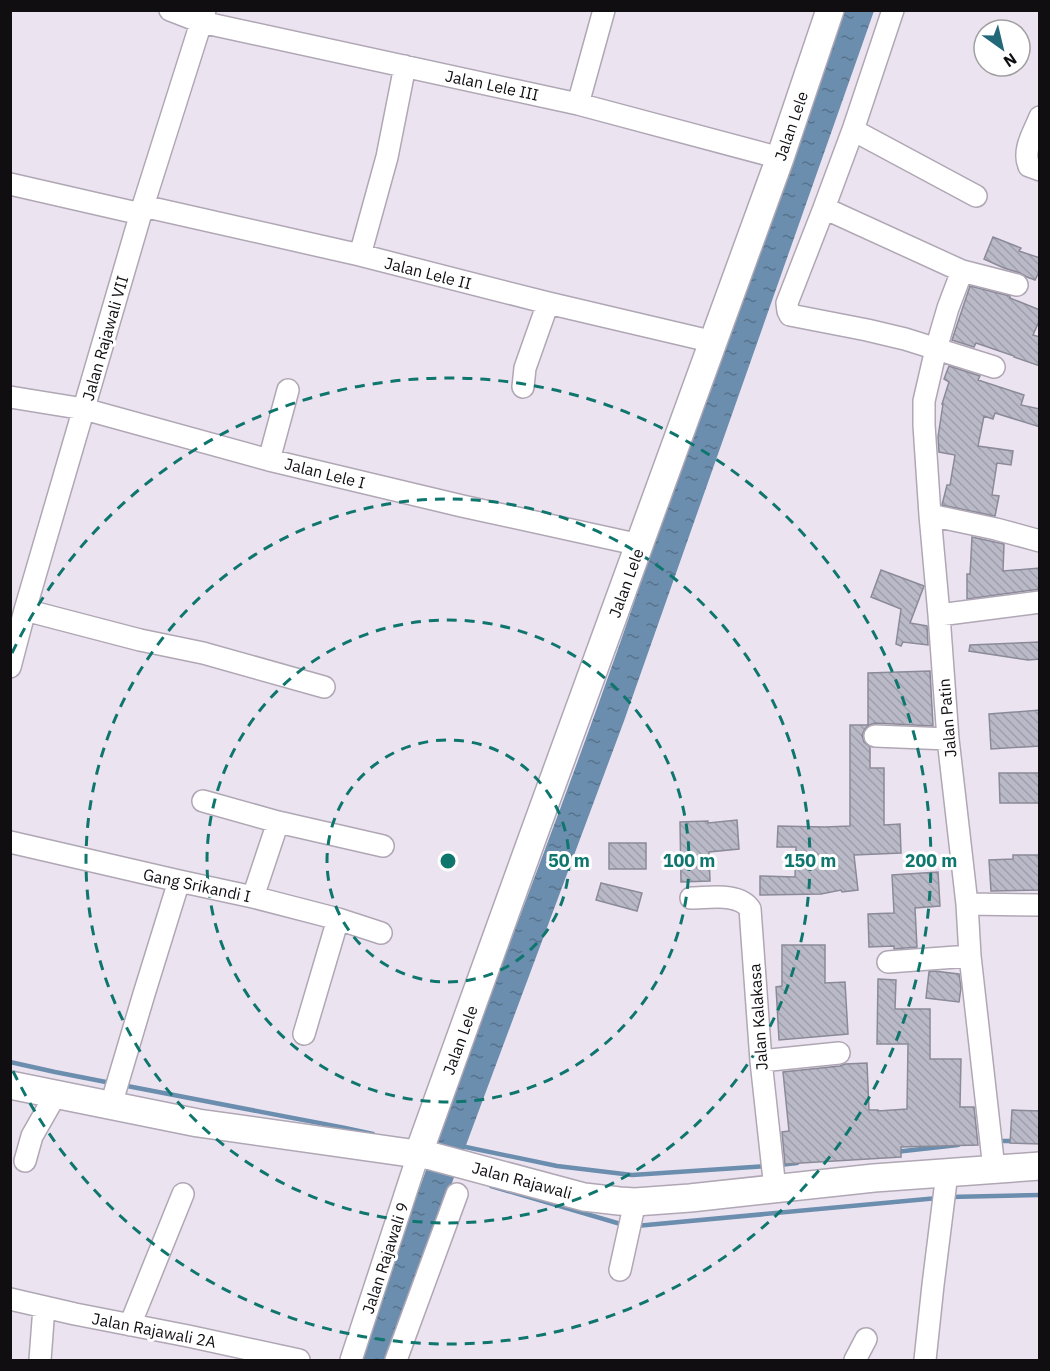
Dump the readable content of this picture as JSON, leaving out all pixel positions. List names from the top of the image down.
{
  "streets": {
    "main road": ["Jalan Lele", "Jalan Rajawali"],
    "street": [
      "Jalan Lele III",
      "Jalan Lele II",
      "Jalan Rajawali VII",
      "Jalan Lele I",
      "Jalan Patin",
      "Gang Srikandi I",
      "Jalan Kalakasa",
      "Jalan Rajawali 9",
      "Jalan Rajawali 2A"
    ]
  },
  "crossings": [
    ["Jalan Lele III", "Jalan Lele"],
    ["Jalan Lele III", "Jalan Rajawali VII"],
    ["Jalan Lele", "Jalan Lele II"],
    ["Jalan Lele", "Jalan Lele I"],
    ["Jalan Lele", "Jalan Rajawali"],
    ["Jalan Lele", "Jalan Rajawali 9"],
    ["Jalan Lele II", "Jalan Rajawali VII"],
    ["Jalan Rajawali VII", "Jalan Lele I"],
    ["Jalan Patin", "Jalan Rajawali"],
    ["Jalan Kalakasa", "Jalan Rajawali"],
    ["Jalan Rajawali", "Jalan Rajawali 9"]
  ],
  "north": "bottom right",
  "rings": [
    "50 m",
    "100 m",
    "150 m",
    "200 m"
  ]
}
